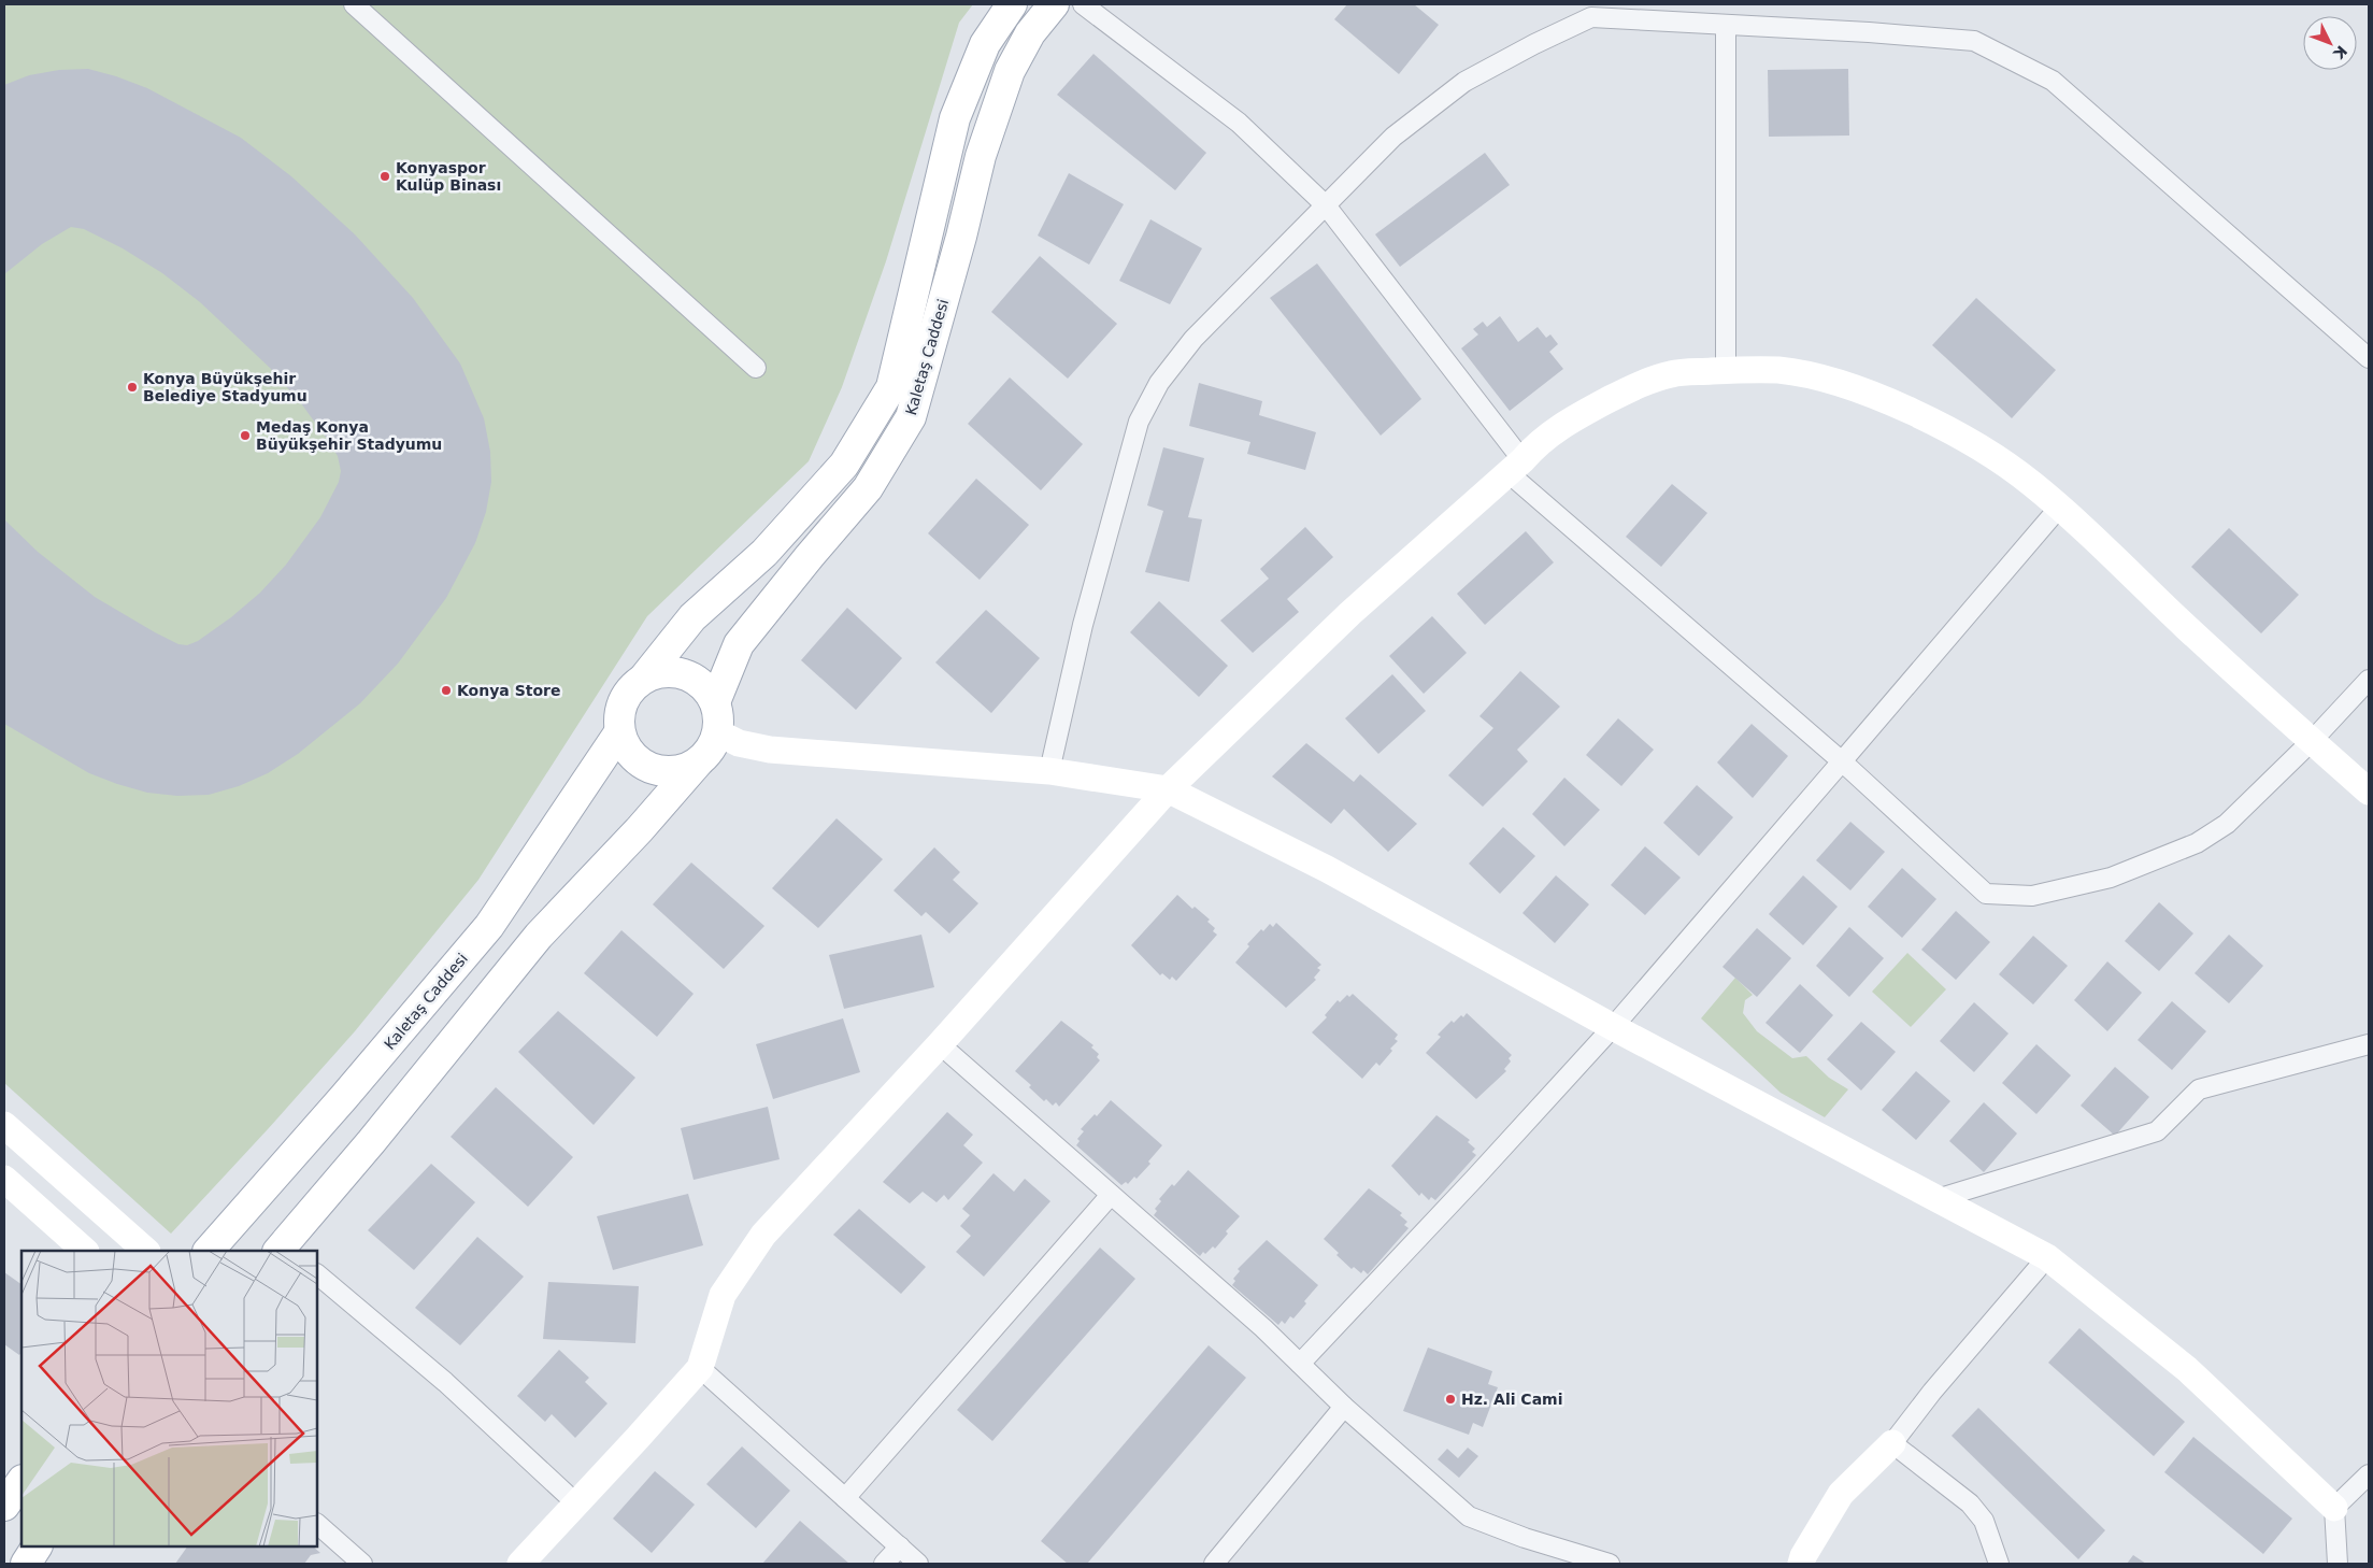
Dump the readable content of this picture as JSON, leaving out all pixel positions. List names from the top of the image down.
{
  "streets": {
    "main road": ["Kaletaş Caddesi"]
  },
  "places": [
    "Konyaspor Kulüp Binası",
    "Konya Büyükşehir Belediye Stadyumu",
    "Medaş Konya Büyükşehir Stadyumu",
    "Konya Store",
    "Hz. Ali Cami"
  ],
  "north": "bottom right"
}
